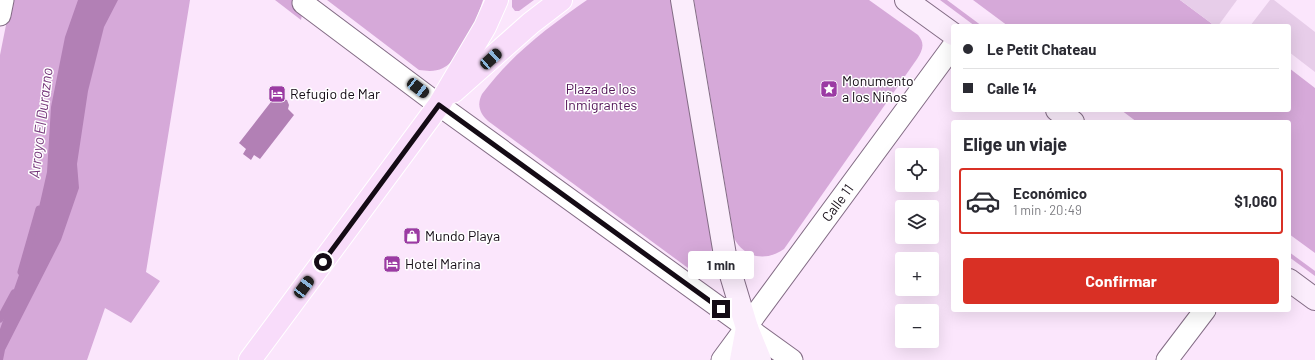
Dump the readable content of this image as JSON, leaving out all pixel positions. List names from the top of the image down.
{
  "streets": {
    "street": ["Calle 11"]
  },
  "water": ["Arroyo El Durazno"],
  "parks": ["Plaza de los Inmigrantes"],
  "places": {
    "place": ["Monumento a los Niños"],
    "hotel": ["Refugio de Mar", "Hotel Marina"],
    "shop": ["Mundo Playa"]
  },
  "page": {
    "banner": ["Le Petit Chateau", "Calle 14"],
    "heading": "Elige un viaje",
    "map_buttons": ["+", "−"],
    "list": [
      {
        "name": "Económico",
        "note": "1 min · 20:49",
        "value": "$1,060"
      }
    ],
    "buttons": "Confirmar",
    "bubble": "1 min"
  }
}
